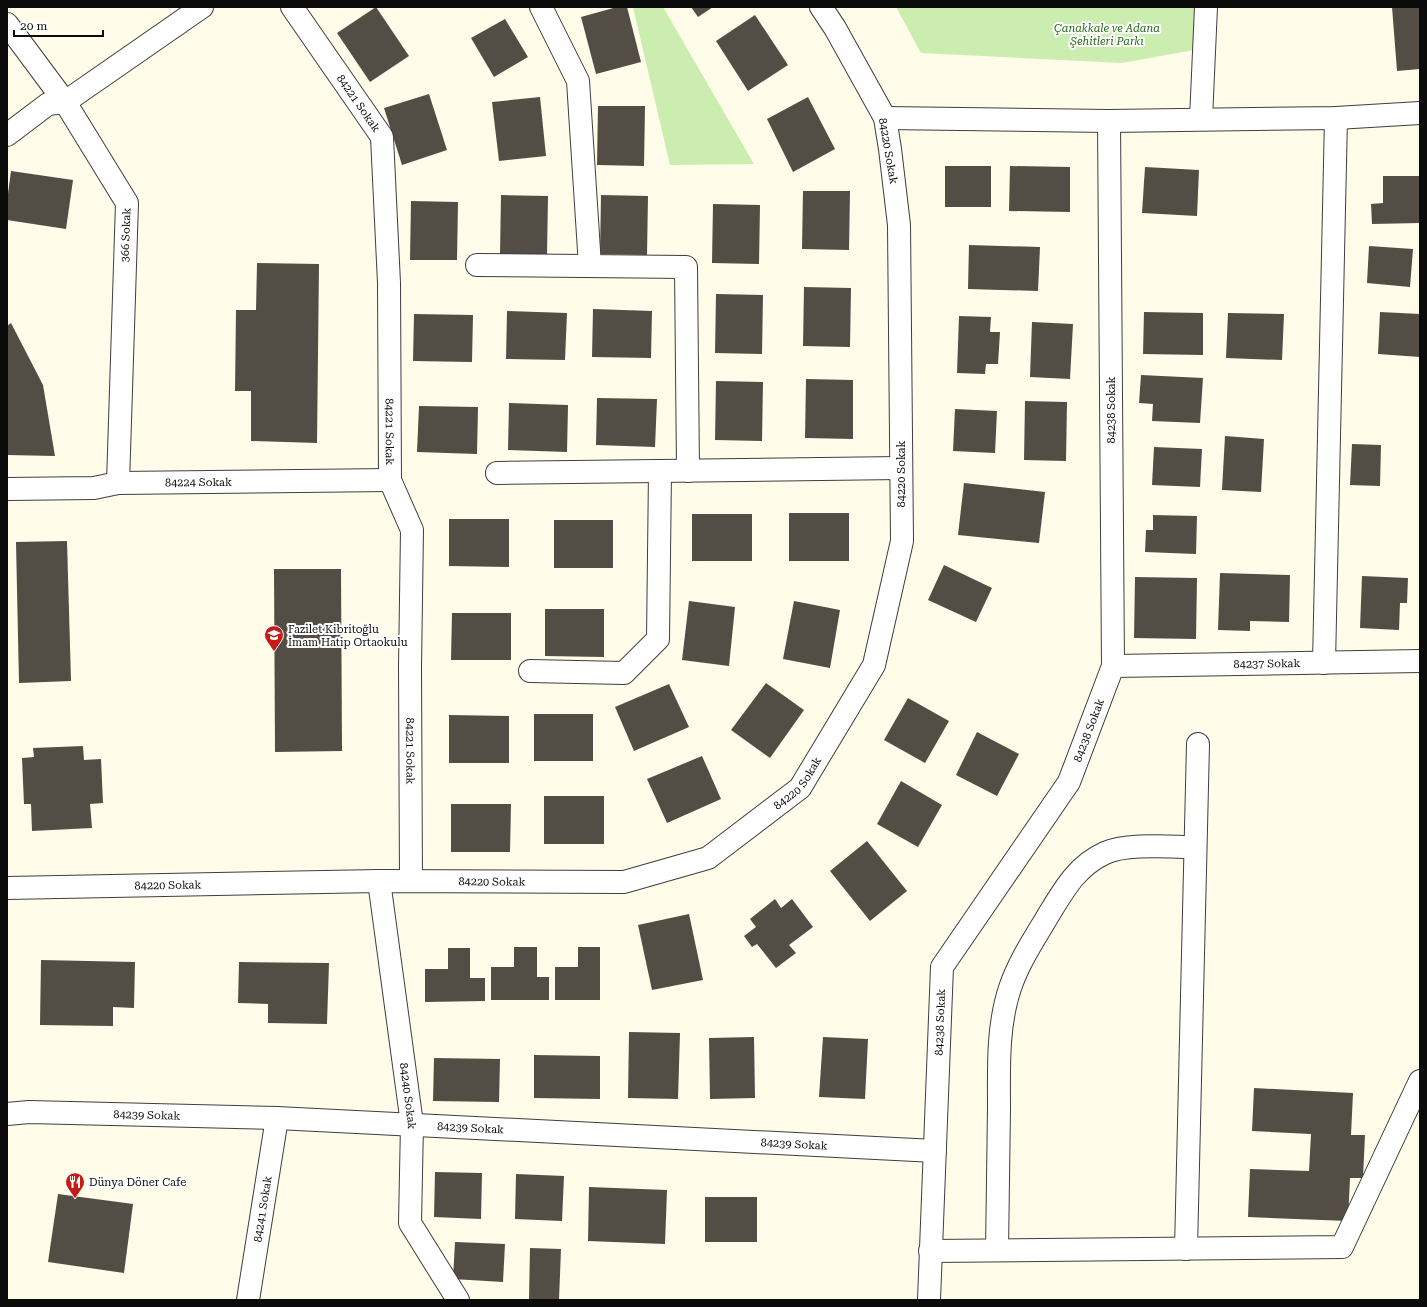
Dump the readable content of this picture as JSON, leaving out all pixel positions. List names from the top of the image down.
{
  "streets": {
    "street": [
      "84221 Sokak",
      "84220 Sokak",
      "366 Sokak",
      "84238 Sokak",
      "84224 Sokak",
      "84237 Sokak",
      "84240 Sokak",
      "84239 Sokak",
      "84241 Sokak"
    ]
  },
  "crossings": [
    ["84221 Sokak", "84220 Sokak"],
    ["84221 Sokak", "84224 Sokak"],
    ["84220 Sokak", "84240 Sokak"],
    ["366 Sokak", "84224 Sokak"],
    ["84238 Sokak", "84237 Sokak"],
    ["84238 Sokak", "84239 Sokak"],
    ["84240 Sokak", "84239 Sokak"],
    ["84239 Sokak", "84241 Sokak"]
  ],
  "parks": ["Çanakkale ve Adana Şehitleri Parkı"],
  "places": {
    "school or university": ["Fazilet Kibritoğlu İmam Hatip Ortaokulu"],
    "restaurant": ["Dünya Döner Cafe"]
  },
  "scale_bar": "20 m"
}
